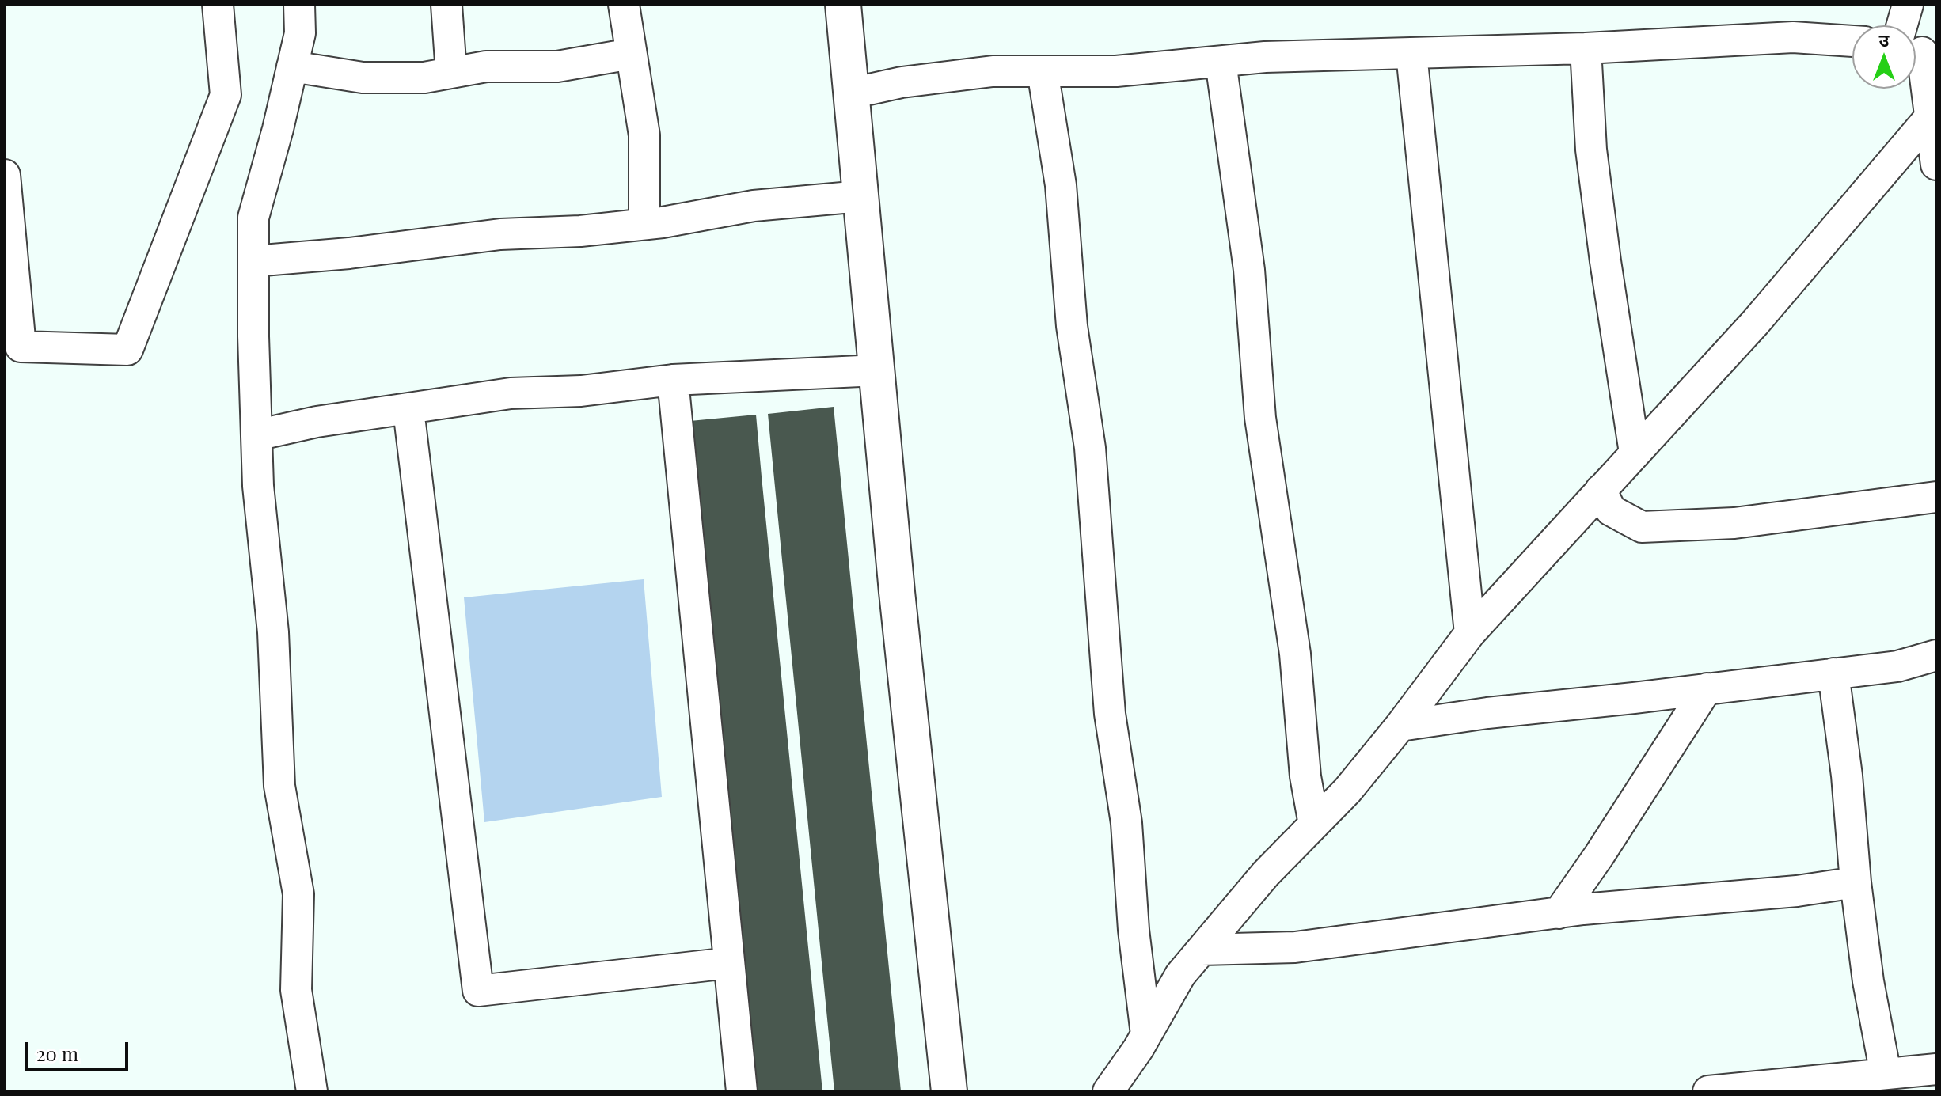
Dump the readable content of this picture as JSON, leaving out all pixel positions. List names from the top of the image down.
{
  "scale_bar": "20 m",
  "north": "top"
}
